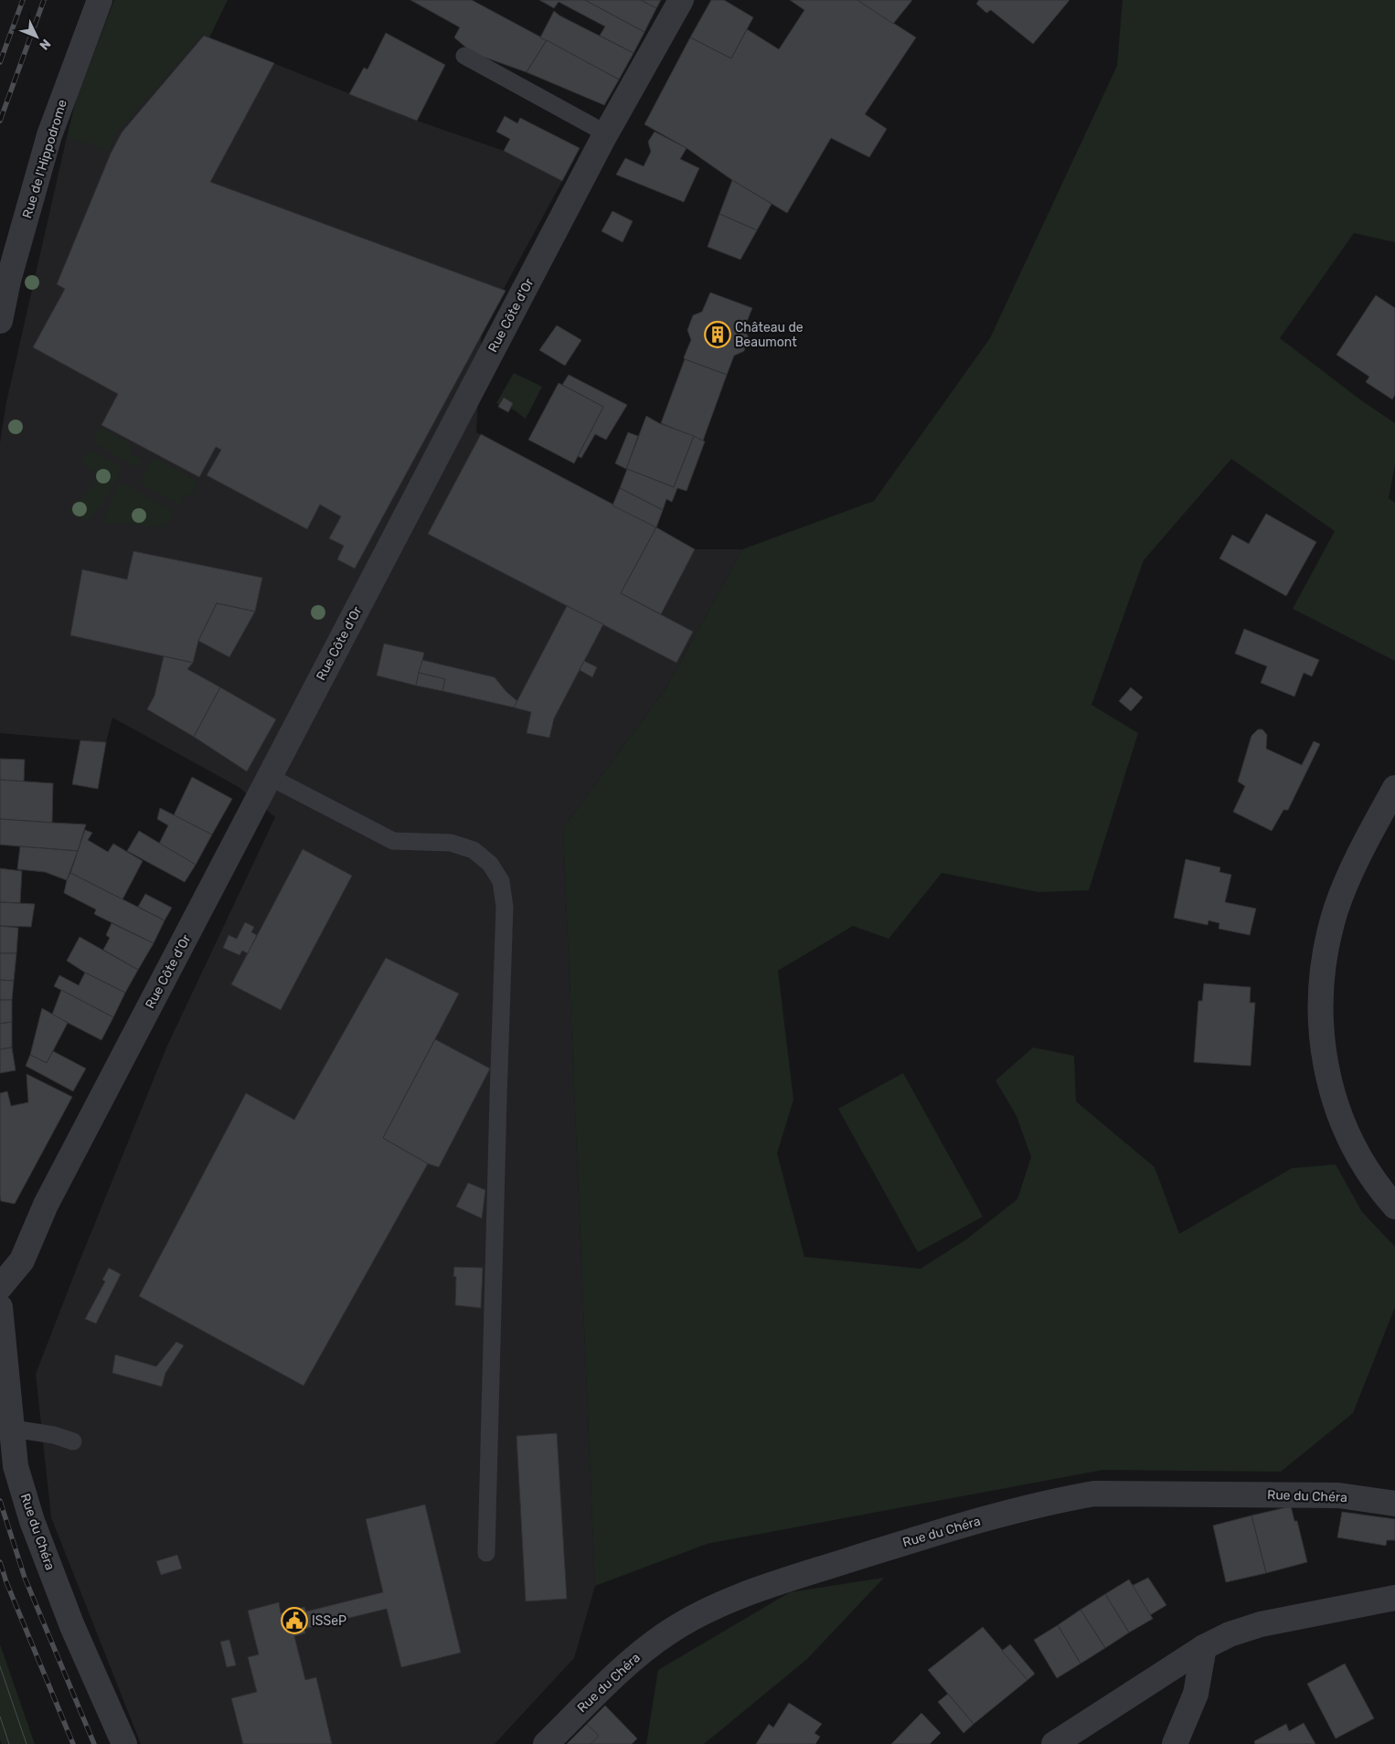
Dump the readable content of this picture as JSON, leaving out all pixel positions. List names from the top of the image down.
{
  "streets": {
    "street": ["Rue de l'Hippodrome", "Rue Côte d'Or", "Rue du Chéra"]
  },
  "places": {
    "building": ["Château de Beaumont"],
    "public building": ["ISSeP"]
  },
  "north": "bottom right"
}
